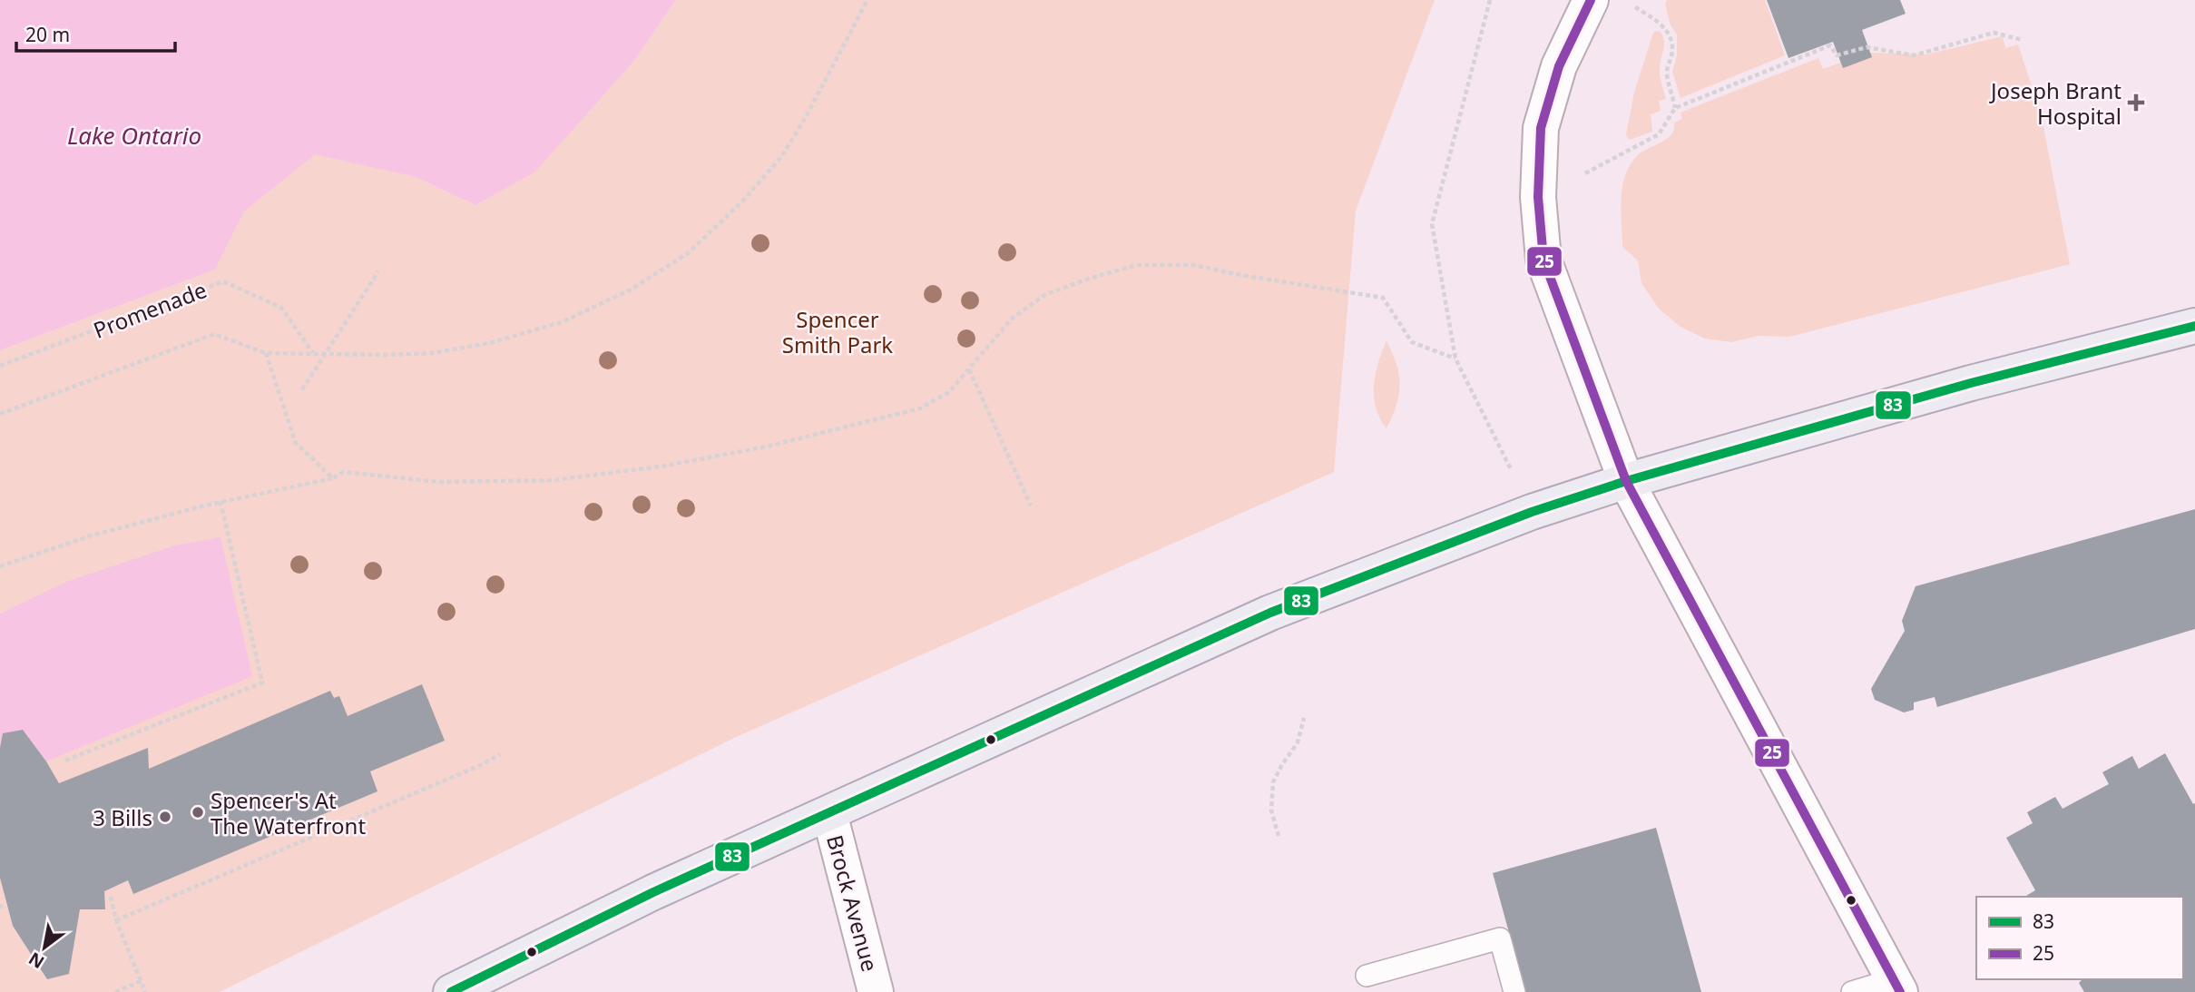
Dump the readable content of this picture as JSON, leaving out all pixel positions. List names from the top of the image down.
{
  "streets": {
    "main road": ["Brock Avenue"],
    "path": ["Promenade"]
  },
  "water": ["Lake Ontario"],
  "parks": ["Spencer Smith Park"],
  "places": {
    "health": ["Joseph Brant Hospital"],
    "other": ["Spencer's At The Waterfront", "3 Bills"]
  },
  "lines": ["transit line 25", "transit line 83"],
  "legend": ["83", "25"],
  "scale_bar": "20 m",
  "north": "bottom left"
}
